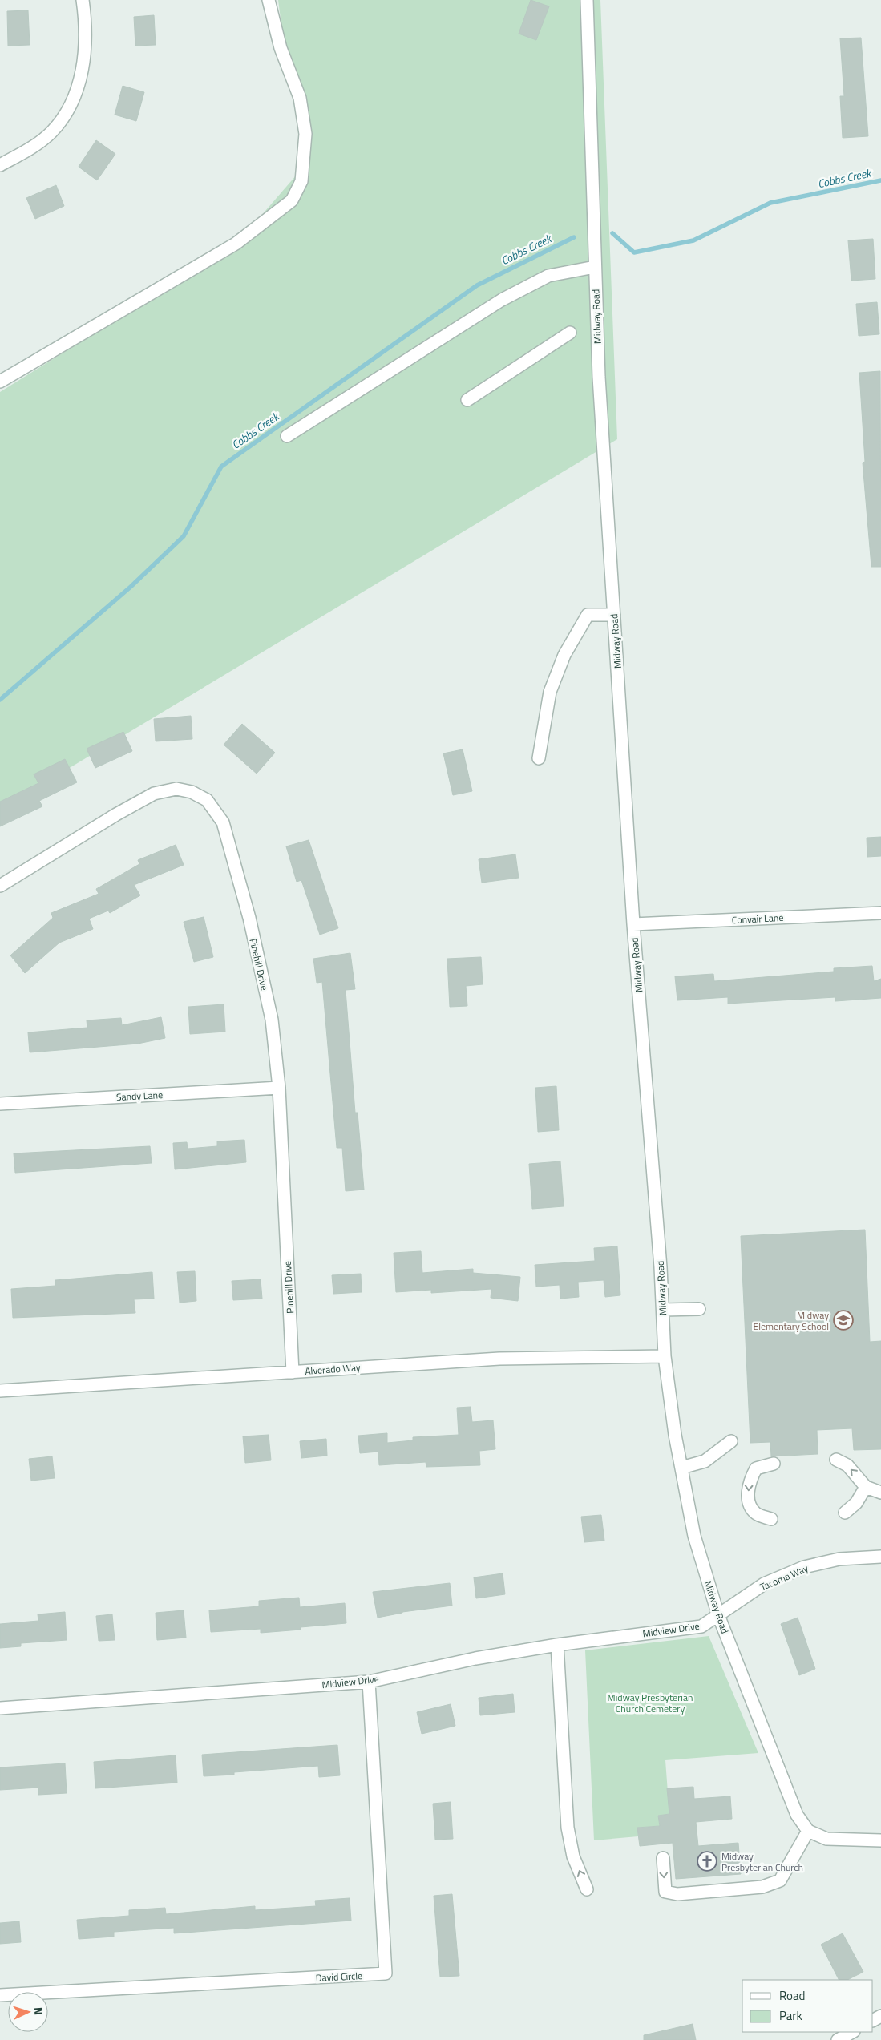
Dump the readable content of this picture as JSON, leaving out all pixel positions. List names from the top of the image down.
{
  "streets": {
    "street": [
      "Midway Road",
      "Convair Lane",
      "Pinehill Drive",
      "Sandy Lane",
      "Alverado Way",
      "Tacoma Way",
      "Midview Drive",
      "David Circle"
    ]
  },
  "crossings": [
    ["Midway Road", "Convair Lane"],
    ["Midway Road", "Alverado Way"],
    ["Midway Road", "Tacoma Way"],
    ["Midway Road", "Midview Drive"],
    ["Pinehill Drive", "Sandy Lane"],
    ["Pinehill Drive", "Alverado Way"],
    ["Tacoma Way", "Midview Drive"],
    ["Midview Drive", "David Circle"]
  ],
  "water": ["Cobbs Creek"],
  "parks": ["Midway Presbyterian Church Cemetery"],
  "places": {
    "school or university": ["Midway Elementary School"],
    "church": ["Midway Presbyterian Church"]
  },
  "legend": ["Road", "Park"],
  "north": "right"
}
